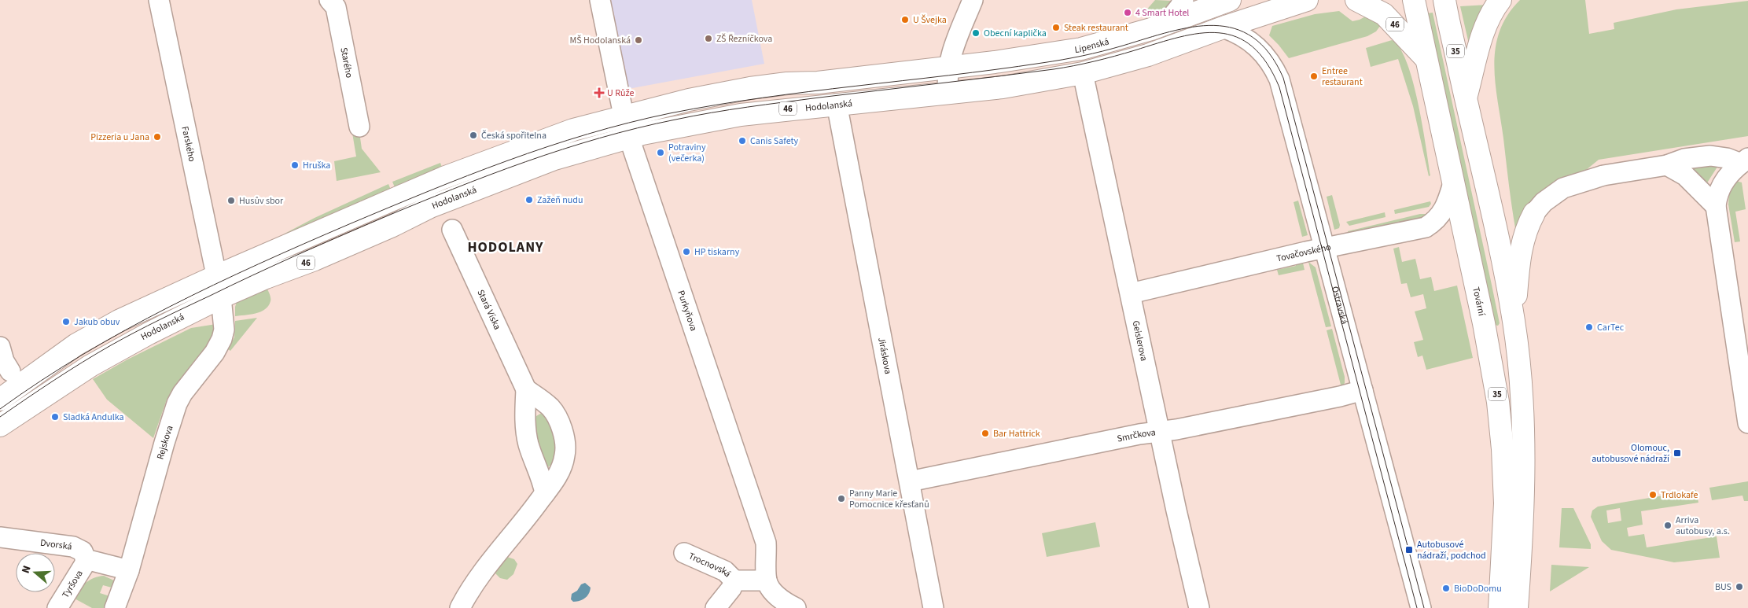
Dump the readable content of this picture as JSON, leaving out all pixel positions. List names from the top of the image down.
{
  "streets": {
    "main road": [
      "46",
      "Lipenská",
      "35",
      "Hodolanská",
      "Tovární"
    ],
    "street": [
      "Starého",
      "Farského",
      "Tovačovského",
      "Ostravská",
      "Stará Víska",
      "Purkyňova",
      "Geislerova",
      "Jiráskova",
      "Smrčkova",
      "Rejskova",
      "Dvorská",
      "Trocnovská",
      "Tyršova"
    ]
  },
  "crossings": [
    ["46", "Hodolanská"],
    ["46", "Tovární"],
    ["46", "Ostravská"],
    ["46", "Geislerova"],
    ["Lipenská", "Hodolanská"],
    ["Lipenská", "Farského"],
    ["Lipenská", "Purkyňova"],
    ["Lipenská", "Rejskova"],
    ["Hodolanská", "Farského"],
    ["Hodolanská", "Purkyňova"],
    ["Hodolanská", "Jiráskova"],
    ["Hodolanská", "Rejskova"],
    ["Farského", "Rejskova"],
    ["Tovačovského", "Tovární"],
    ["Tovačovského", "Ostravská"],
    ["Tovačovského", "Geislerova"],
    ["Ostravská", "Smrčkova"],
    ["Purkyňova", "Trocnovská"],
    ["Geislerova", "Smrčkova"],
    ["Jiráskova", "Smrčkova"],
    ["Rejskova", "Dvorská"],
    ["Dvorská", "Tyršova"]
  ],
  "districts": ["HODOLANY"],
  "places": {
    "other": [
      "4 Smart Hotel",
      "U Švejka",
      "Steak restaurant",
      "Obecní kaplička",
      "ZŠ Řezníčkova",
      "MŠ Hodolanská",
      "Entree restaurant",
      "Česká spořitelna",
      "Pizzeria u Jana",
      "Canis Safety",
      "Potraviny (večerka)",
      "Hruška",
      "Zažeň nudu",
      "Husův sbor",
      "HP tiskarny",
      "Jakub obuv",
      "CarTec",
      "Sladká Andulka",
      "Bar Hattrick",
      "Trdlokafe",
      "Panny Marie Pomocnice křesťanů",
      "Arriva autobusy, a.s.",
      "BUS",
      "BioDoDomu"
    ],
    "health": ["U Růže"],
    "transit": ["Olomouc, autobusové nádraží", "Autobusové nádraží, podchod"]
  },
  "north": "left"
}
